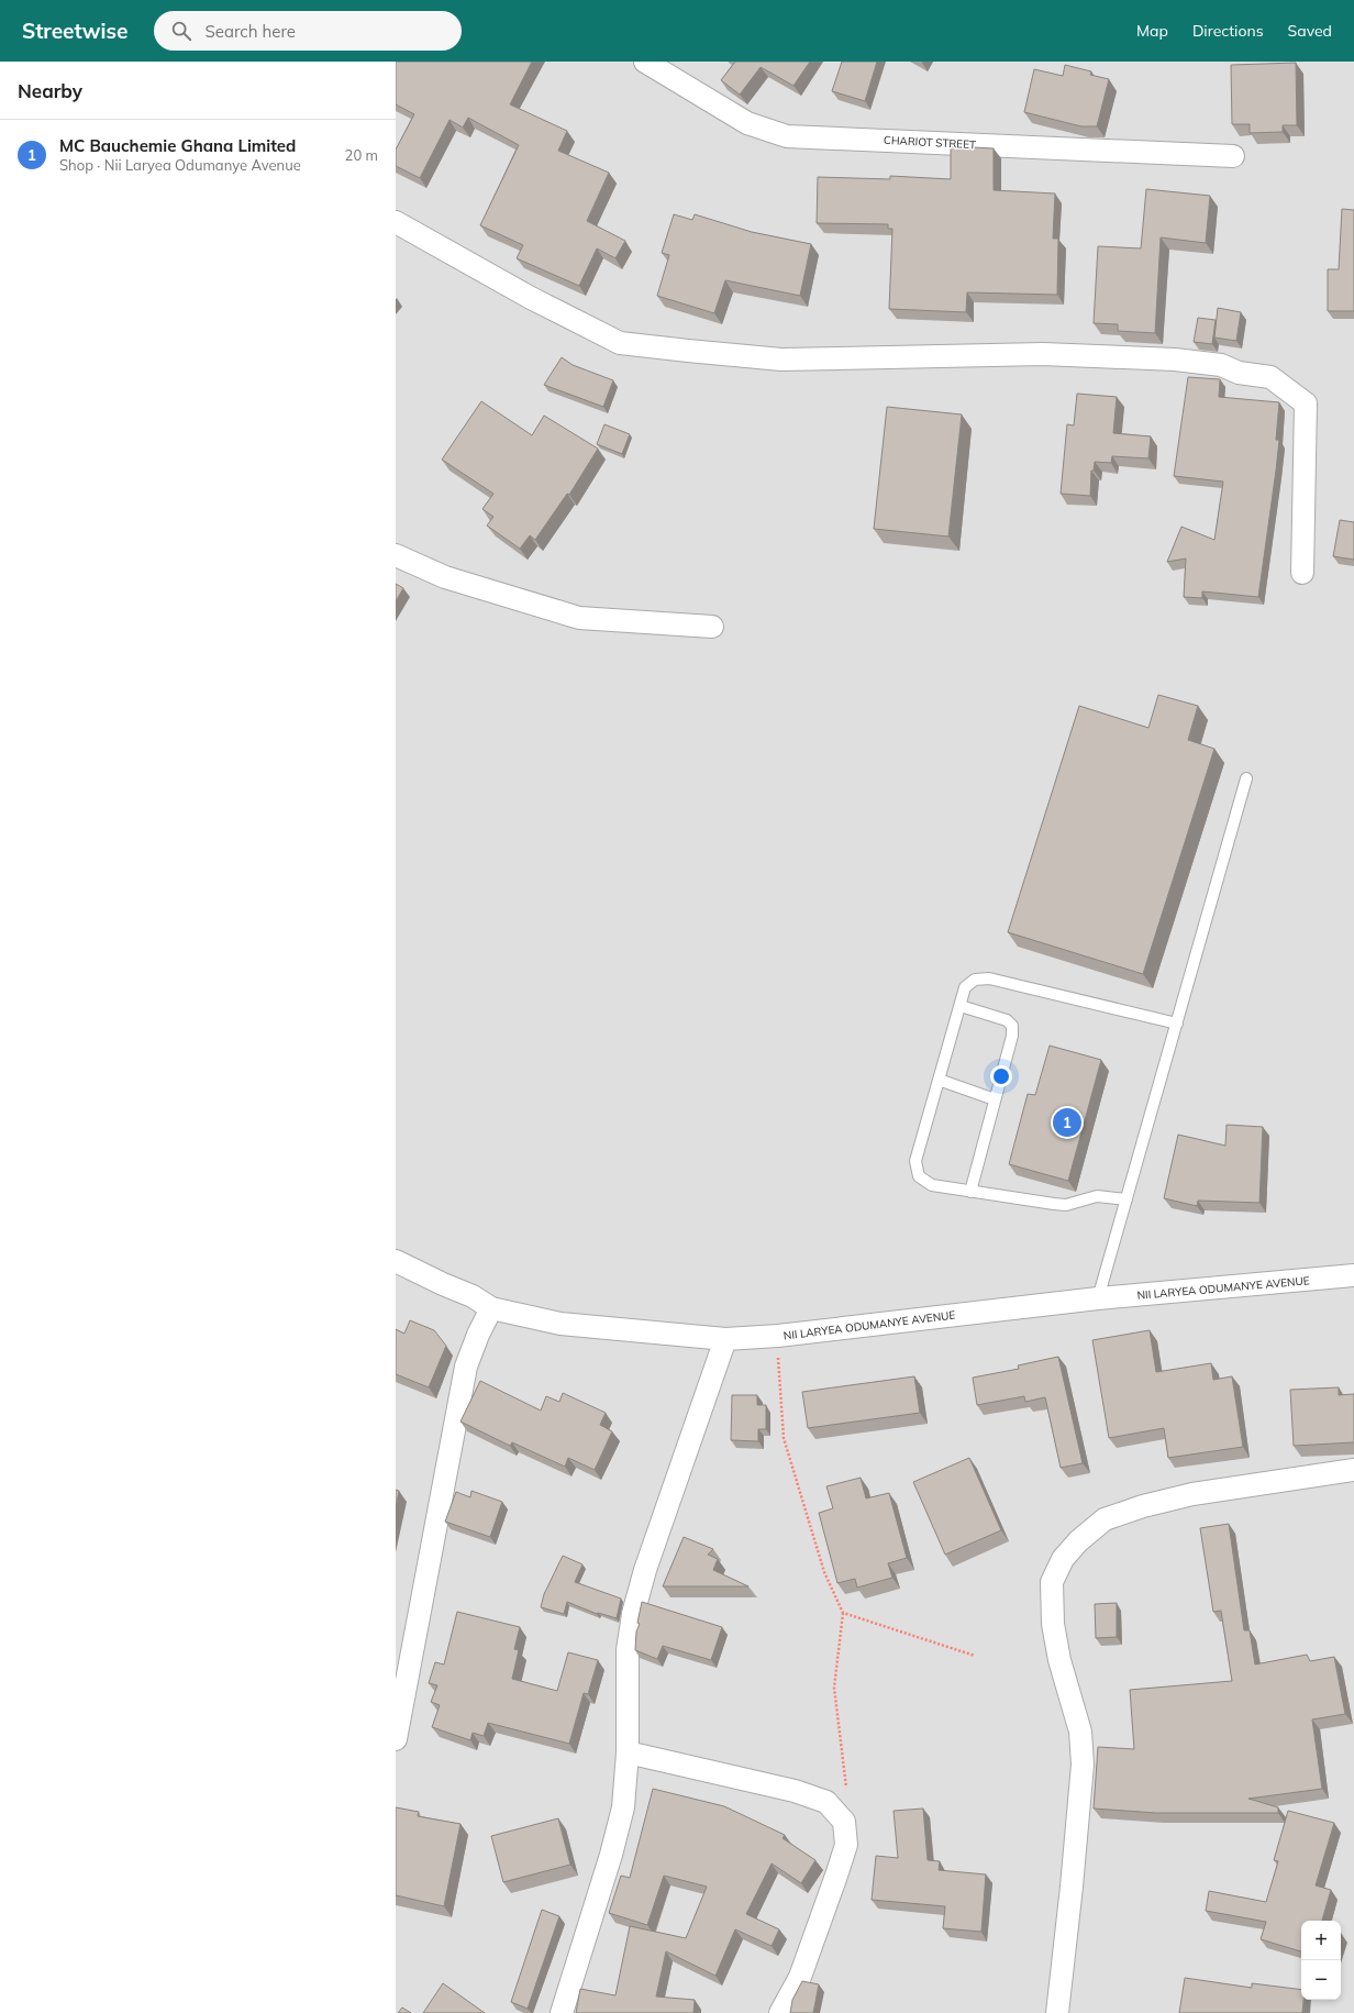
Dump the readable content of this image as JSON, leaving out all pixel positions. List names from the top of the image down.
{
  "streets": {
    "street": ["CHARIOT STREET", "NII LARYEA ODUMANYE AVENUE"]
  },
  "page": {
    "header": "Streetwise",
    "search": "Search here",
    "nav": ["Map", "Directions", "Saved"],
    "heading": "Nearby",
    "list": [
      {
        "mark": "1",
        "name": "MC Bauchemie Ghana Limited",
        "note": "Shop · Nii Laryea Odumanye Avenue",
        "value": "20 m"
      }
    ],
    "pins": "1",
    "map_buttons": ["+", "−"]
  }
}
